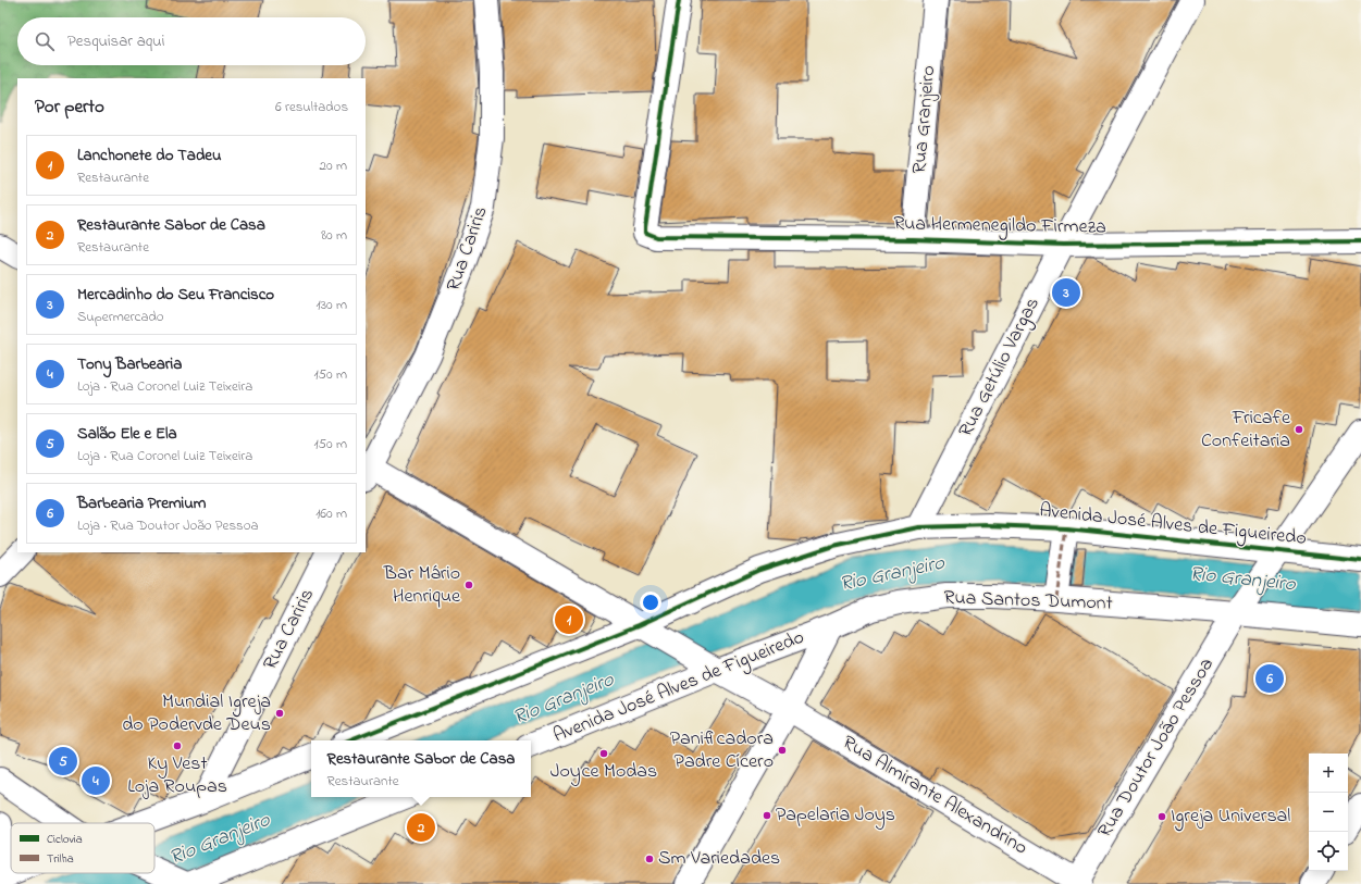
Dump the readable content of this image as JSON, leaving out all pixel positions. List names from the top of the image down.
{
  "streets": {
    "street": [
      "Rua Granjeiro",
      "Rua Hermenegildo Firmeza",
      "Rua Cariris",
      "Rua Getúlio Vargas",
      "Avenida José Alves de Figueiredo",
      "Rua Santos Dumont",
      "Rua Doutor João Pessoa",
      "Rua Almirante Alexandrino"
    ]
  },
  "crossings": [
    ["Rua Granjeiro", "Rua Hermenegildo Firmeza"],
    ["Rua Hermenegildo Firmeza", "Rua Getúlio Vargas"],
    ["Rua Cariris", "Rua Almirante Alexandrino"],
    ["Rua Getúlio Vargas", "Avenida José Alves de Figueiredo"],
    ["Avenida José Alves de Figueiredo", "Rua Santos Dumont"],
    ["Avenida José Alves de Figueiredo", "Rua Doutor João Pessoa"],
    ["Avenida José Alves de Figueiredo", "Rua Almirante Alexandrino"],
    ["Rua Santos Dumont", "Rua Doutor João Pessoa"],
    ["Rua Doutor João Pessoa", "Rua Almirante Alexandrino"]
  ],
  "water": ["Rio Granjeiro"],
  "places": [
    "Fricafe Confeitaria",
    "Bar Mário Henrique",
    "Mundial Igreja do Podervde Deus",
    "Ky Vest Loja Roupas",
    "Panificadora Padre Cícero",
    "Joyce Modas",
    "Papelaria Joys",
    "Igreja Universal",
    "Sm Variedades"
  ],
  "legend": ["Ciclovia", "Trilha"],
  "page": {
    "search": "Pesquisar aqui",
    "heading": ["Por perto", "6 resultados"],
    "list": [
      {
        "mark": "1",
        "name": "Lanchonete do Tadeu",
        "note": "Restaurante",
        "value": "20 m"
      },
      {
        "mark": "2",
        "name": "Restaurante Sabor de Casa",
        "note": "Restaurante",
        "value": "80 m"
      },
      {
        "mark": "3",
        "name": "Mercadinho do Seu Francisco",
        "note": "Supermercado",
        "value": "130 m"
      },
      {
        "mark": "4",
        "name": "Tony Barbearia",
        "note": "Loja · Rua Coronel Luiz Teixeira",
        "value": "150 m"
      },
      {
        "mark": "5",
        "name": "Salão Ele e Ela",
        "note": "Loja · Rua Coronel Luiz Teixeira",
        "value": "150 m"
      },
      {
        "mark": "6",
        "name": "Barbearia Premium",
        "note": "Loja · Rua Doutor João Pessoa",
        "value": "160 m"
      }
    ],
    "pins": [
      "3",
      "1",
      "6",
      "5",
      "4",
      "2"
    ],
    "popup": ["Restaurante Sabor de Casa", "Restaurante"],
    "map_buttons": ["+", "−"]
  }
}
